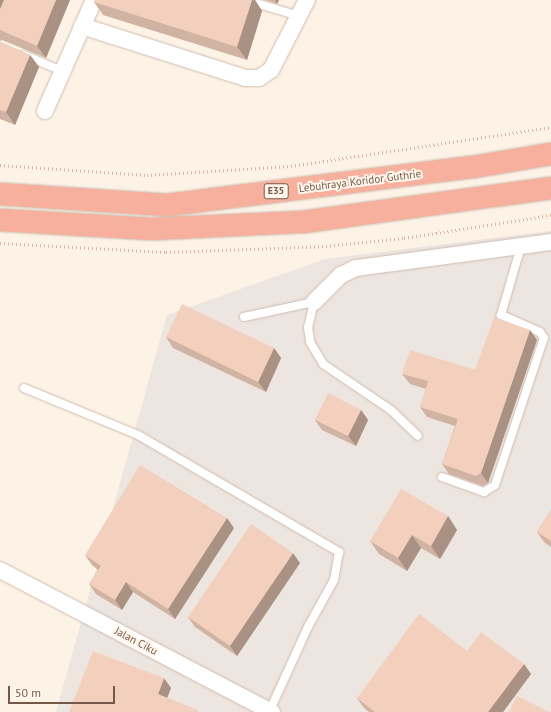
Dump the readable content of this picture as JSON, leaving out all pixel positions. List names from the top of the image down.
{
  "streets": {
    "highway": ["Lebuhraya Koridor Guthrie", "E35"],
    "street": ["Jalan Ciku"]
  },
  "scale_bar": "50 m"
}
